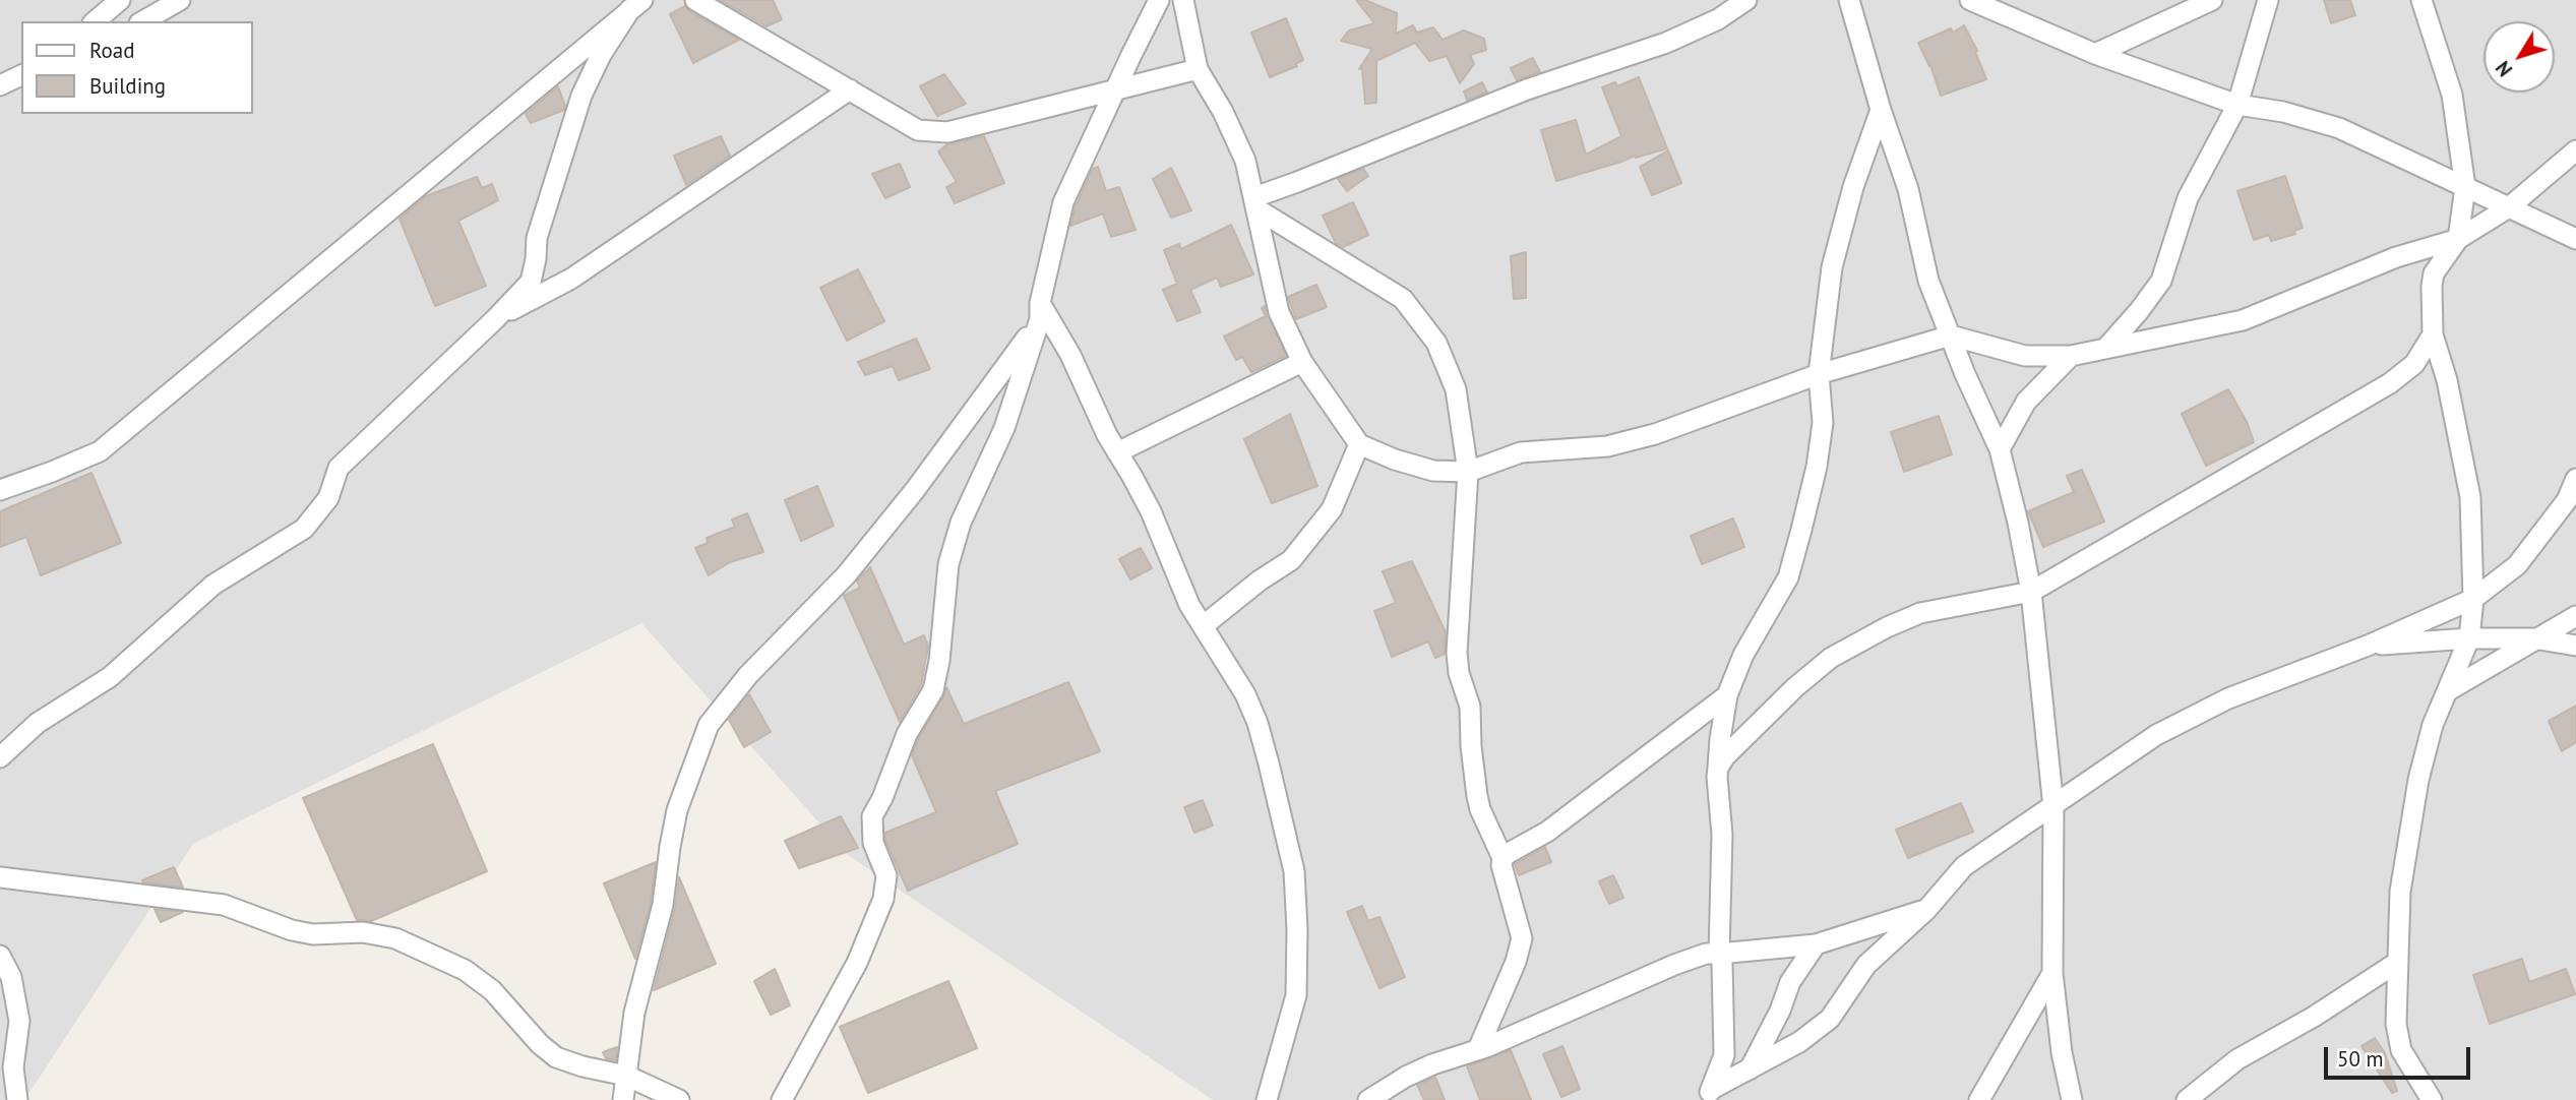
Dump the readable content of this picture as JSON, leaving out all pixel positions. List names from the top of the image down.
{
  "legend": ["Road", "Building"],
  "scale_bar": "50 m",
  "north": "bottom left"
}
